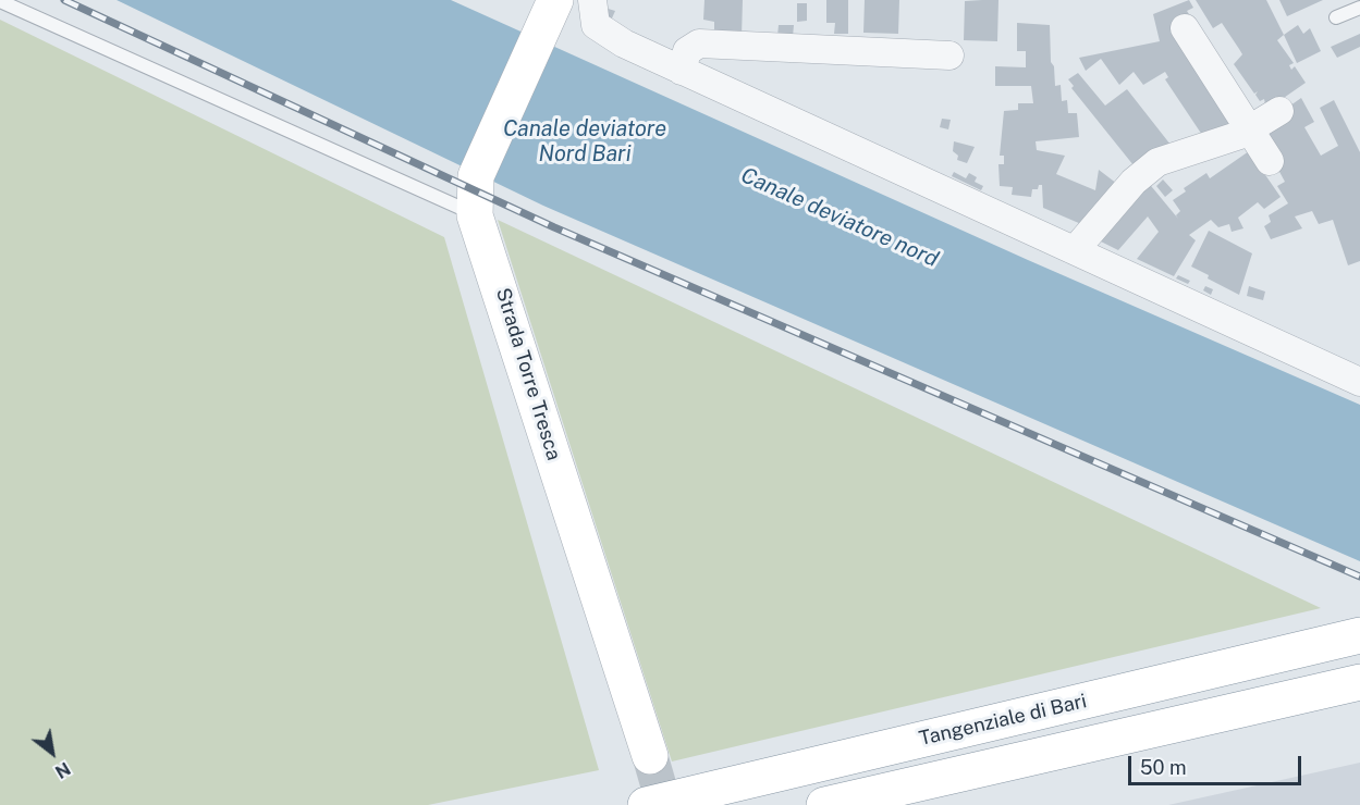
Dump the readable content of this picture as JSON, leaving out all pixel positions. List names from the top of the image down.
{
  "streets": {
    "main road": ["Strada Torre Tresca", "Tangenziale di Bari"]
  },
  "water": ["Canale deviatore Nord Bari", "Canale deviatore nord"],
  "scale_bar": "50 m",
  "north": "bottom right"
}
